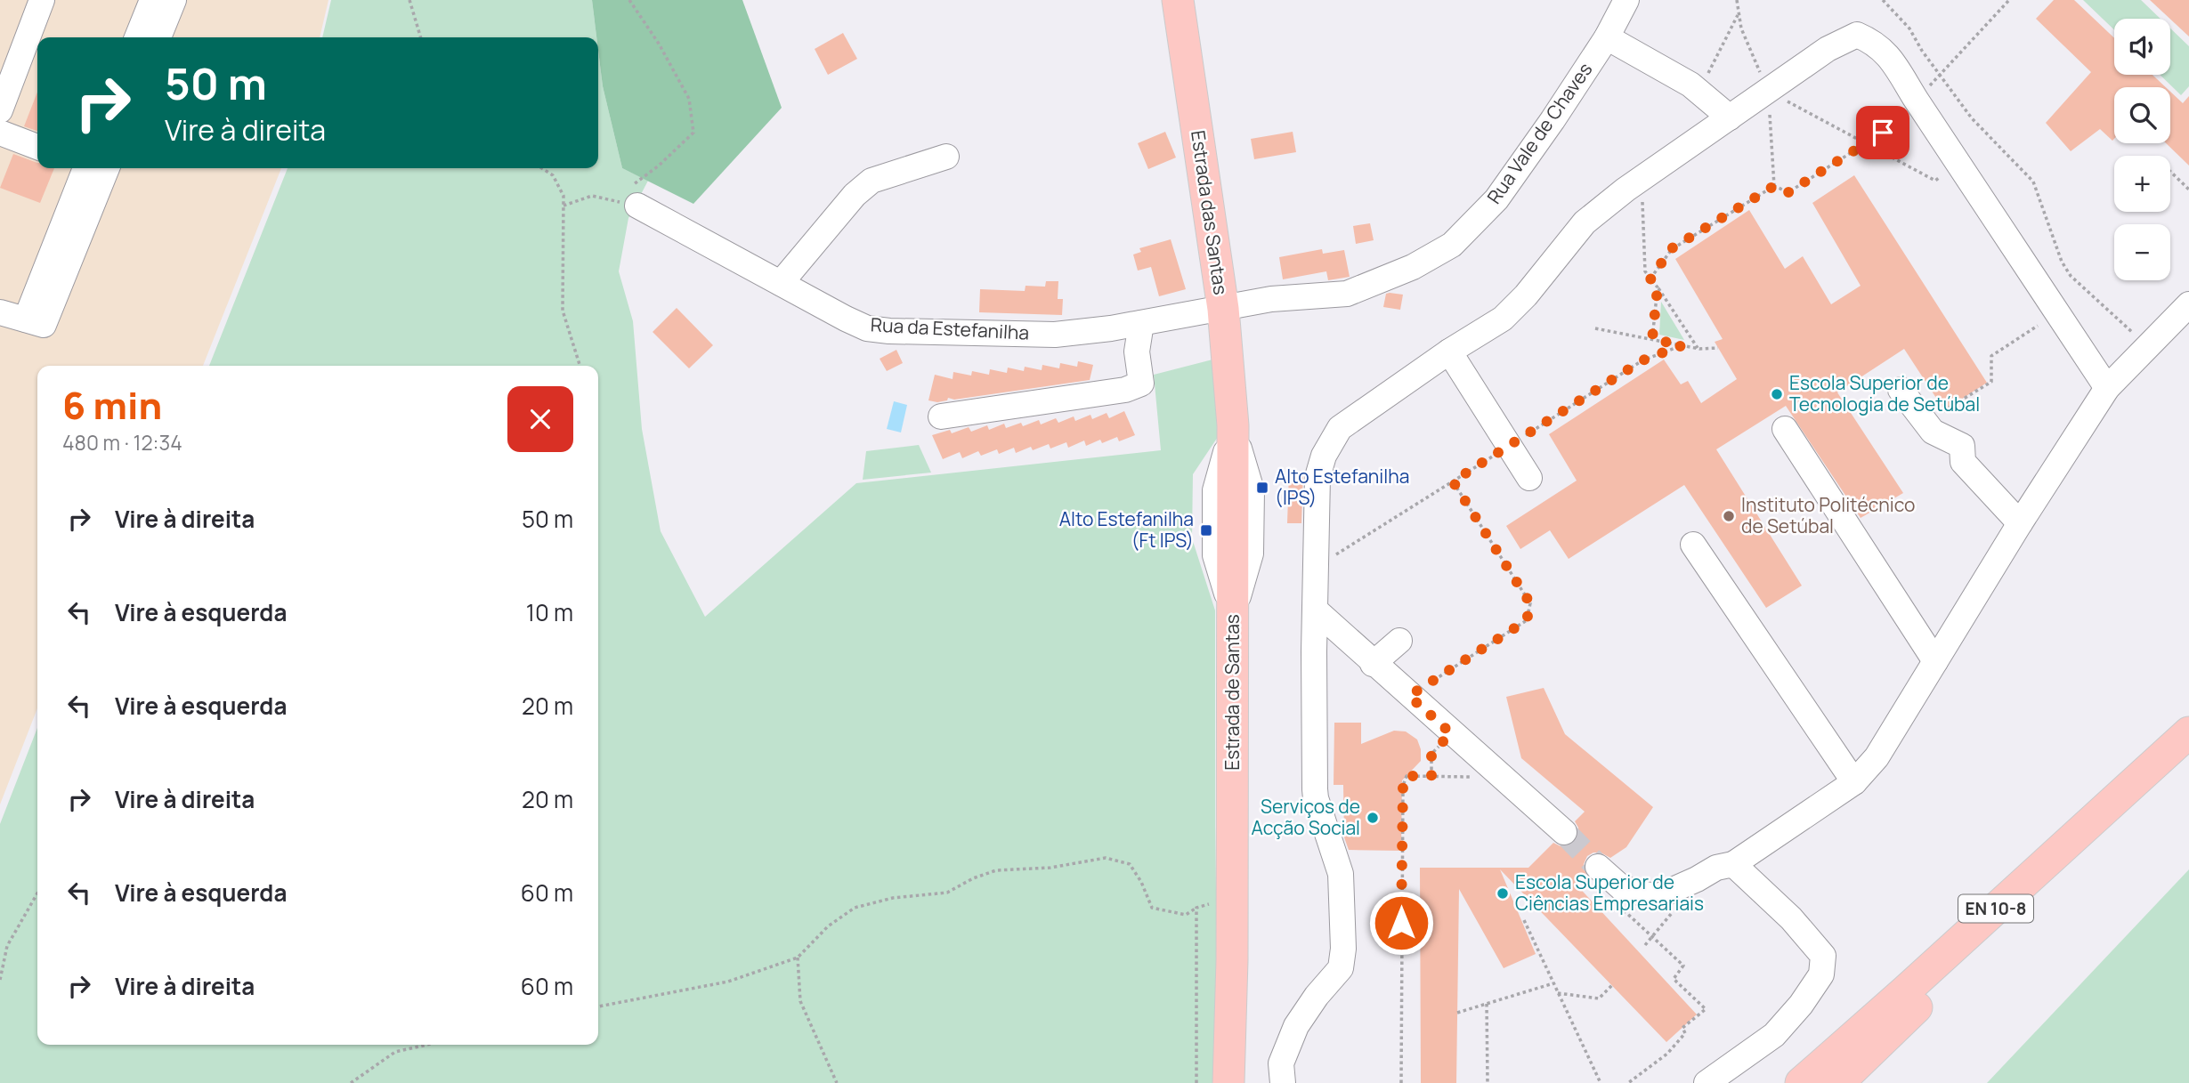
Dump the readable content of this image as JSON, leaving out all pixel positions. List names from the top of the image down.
{
  "streets": {
    "main road": ["Estrada das Santas", "Estrada de Santas", "EN 10-8"],
    "street": ["Rua Vale de Chaves", "Rua da Estefanilha"]
  },
  "crossings": [
    ["Rua Vale de Chaves", "Estrada das Santas"],
    ["Rua Vale de Chaves", "Rua da Estefanilha"],
    ["Estrada das Santas", "Rua da Estefanilha"],
    ["Estrada das Santas", "Estrada de Santas"]
  ],
  "places": {
    "other": [
      "Escola Superior de Tecnologia de Setúbal",
      "Instituto Politécnico de Setúbal",
      "Serviços de Acção Social",
      "Escola Superior de Ciências Empresariais"
    ],
    "transit": ["Alto Estefanilha (IPS)", "Alto Estefanilha (Ft IPS)"]
  },
  "page": {
    "map_buttons": ["+", "−"],
    "turn": ["50 m", "Vire à direita"],
    "heading": ["6 min", "480 m · 12:34"],
    "list": [
      {
        "name": "Vire à direita",
        "value": "50 m"
      },
      {
        "name": "Vire à esquerda",
        "value": "10 m"
      },
      {
        "name": "Vire à esquerda",
        "value": "20 m"
      },
      {
        "name": "Vire à direita",
        "value": "20 m"
      },
      {
        "name": "Vire à esquerda",
        "value": "60 m"
      },
      {
        "name": "Vire à direita",
        "value": "60 m"
      }
    ]
  }
}
